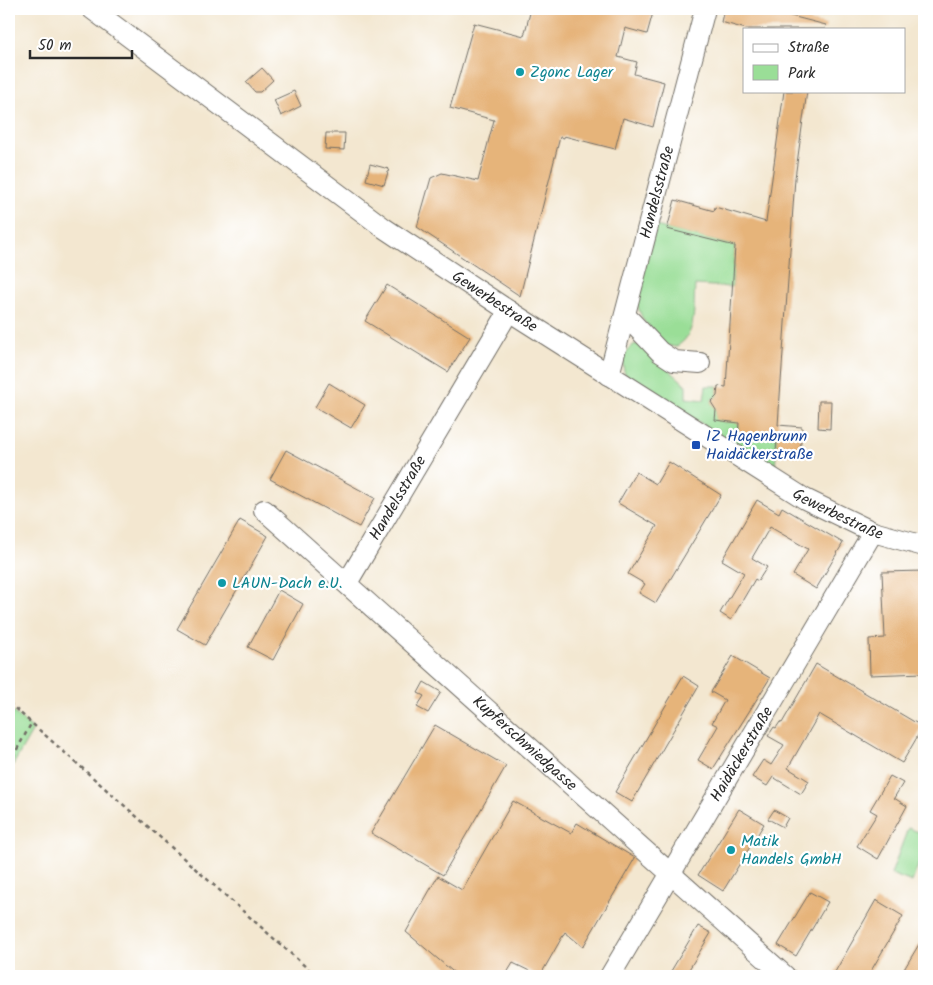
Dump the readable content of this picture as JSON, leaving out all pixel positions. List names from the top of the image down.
{
  "streets": {
    "street": [
      "Handelsstraße",
      "Gewerbestraße",
      "Kupferschmiedgasse",
      "Haidäckerstraße"
    ]
  },
  "crossings": [
    ["Handelsstraße", "Gewerbestraße"],
    ["Handelsstraße", "Kupferschmiedgasse"],
    ["Gewerbestraße", "Haidäckerstraße"],
    ["Kupferschmiedgasse", "Haidäckerstraße"]
  ],
  "places": {
    "other": ["Zgonc Lager", "LAUN-Dach e.U.", "Matik Handels GmbH"],
    "transit": ["IZ Hagenbrunn Haidäckerstraße"]
  },
  "legend": ["Straße", "Park"],
  "scale_bar": "50 m"
}
